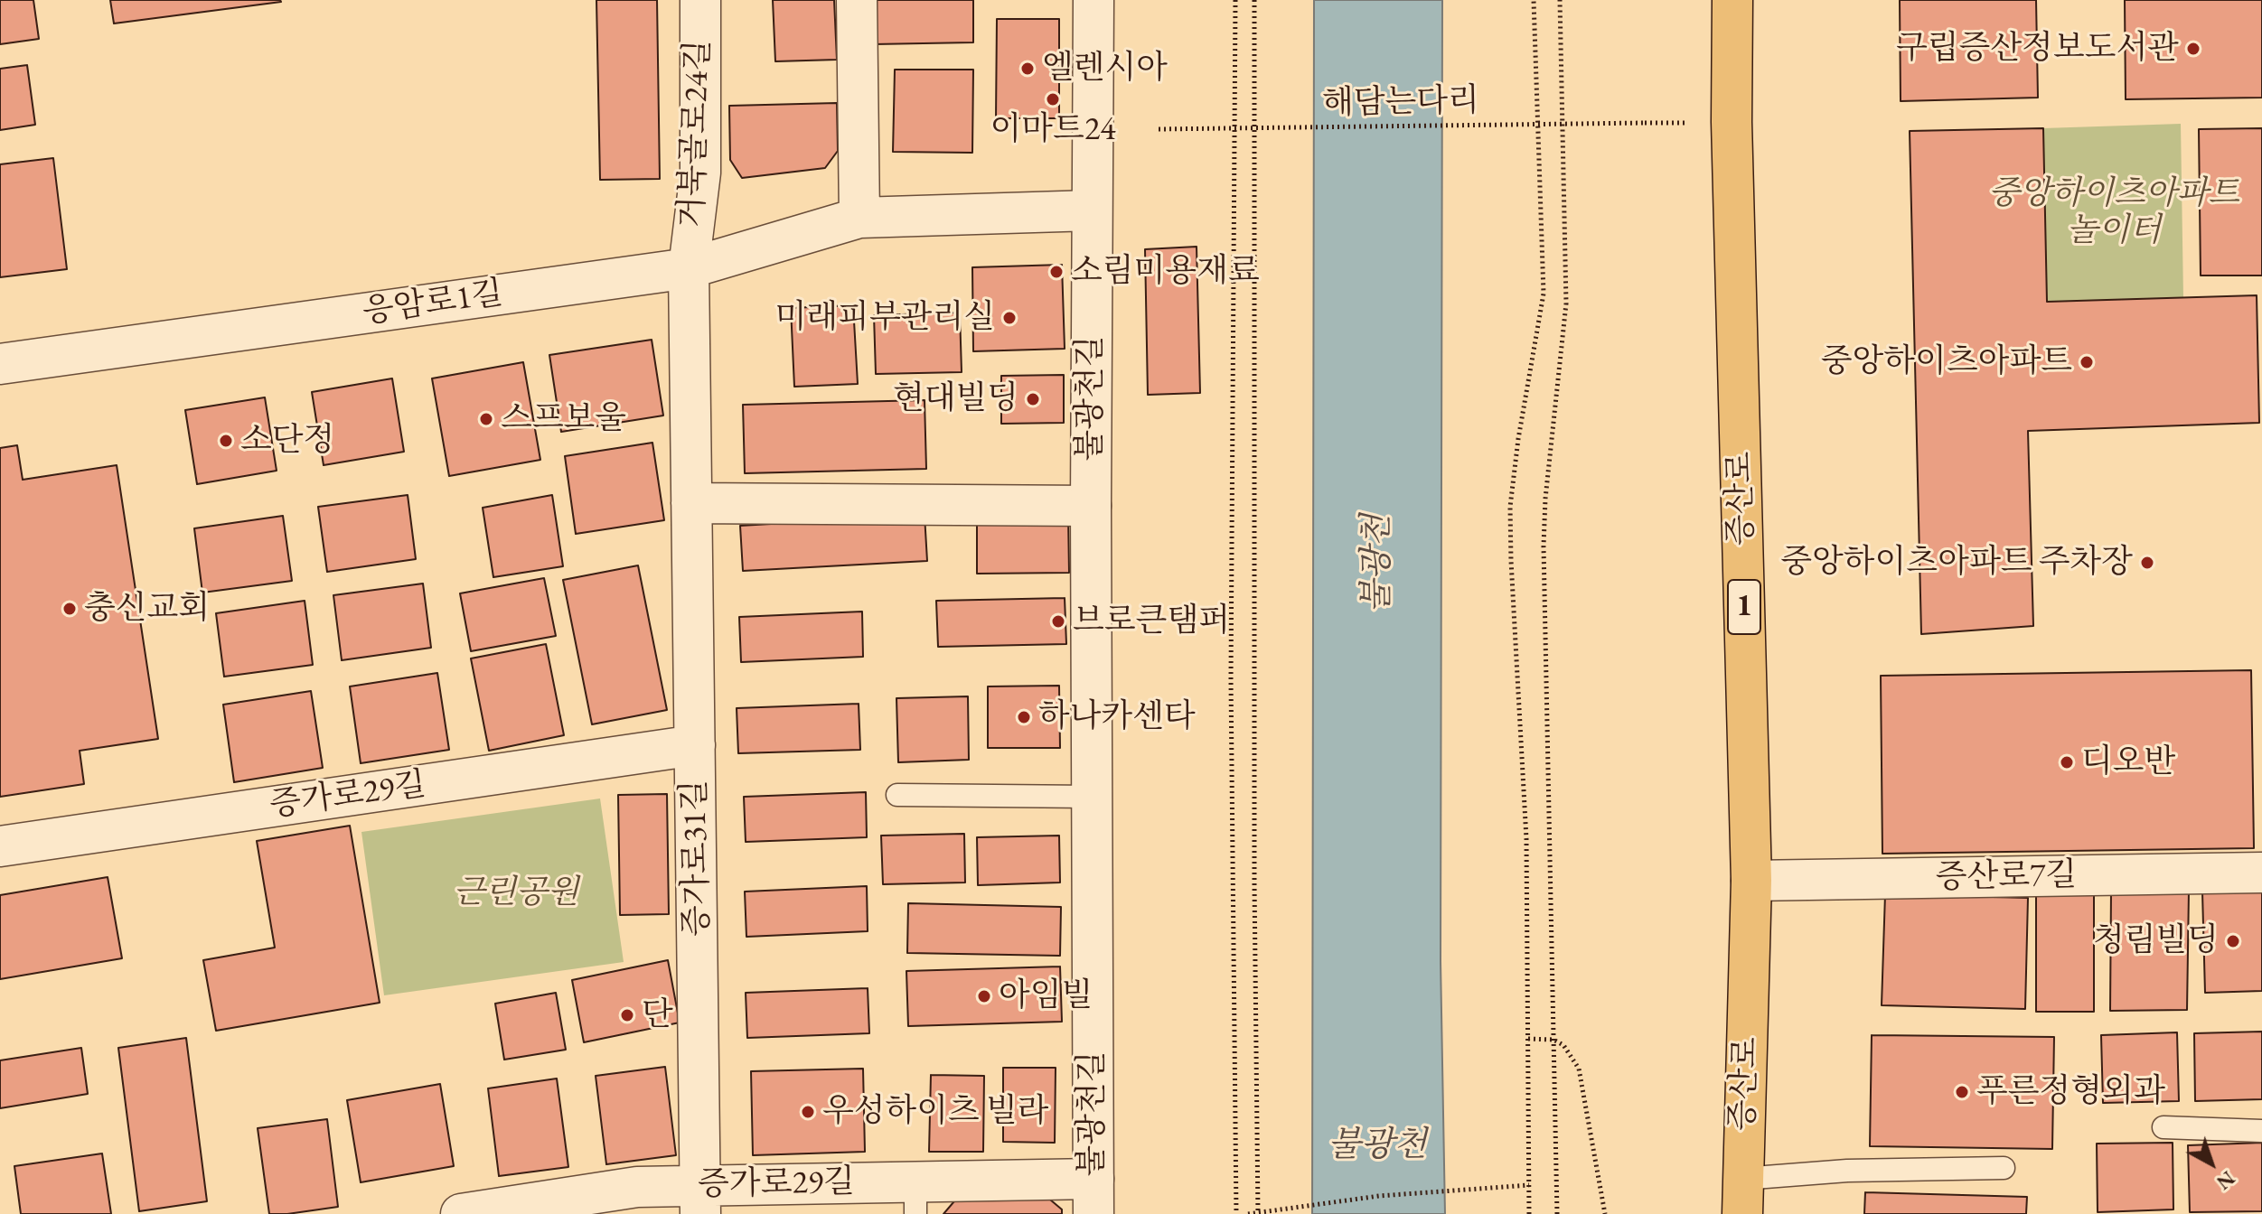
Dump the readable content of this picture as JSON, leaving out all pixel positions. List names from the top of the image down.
{
  "streets": {
    "main road": ["증산로", "1"],
    "street": [
      "거북골로24길",
      "응암로1길",
      "불광천길",
      "증가로29길",
      "증가로31길",
      "증산로7길"
    ],
    "path": ["해담는다리"]
  },
  "crossings": [
    ["거북골로24길", "응암로1길"],
    ["거북골로24길", "증가로31길"],
    ["응암로1길", "불광천길"],
    ["응암로1길", "증가로31길"],
    ["불광천길", "증가로29길"],
    ["증산로", "증산로7길"],
    ["증가로29길", "증가로31길"]
  ],
  "water": ["불광천"],
  "parks": ["중앙하이츠아파트 놀이터", "근린공원"],
  "places": [
    "구립증산정보도서관",
    "엘렌시아",
    "이마트24",
    "소림미용재료",
    "미래피부관리실",
    "중앙하이츠아파트",
    "현대빌딩",
    "스프보울",
    "소단정",
    "중앙하이츠아파트 주차장",
    "충신교회",
    "브로큰탬퍼",
    "하나카센타",
    "디오반",
    "청림빌딩",
    "아임빌",
    "단",
    "푸른정형외과",
    "우성하이츠 빌라"
  ],
  "north": "bottom right"
}
